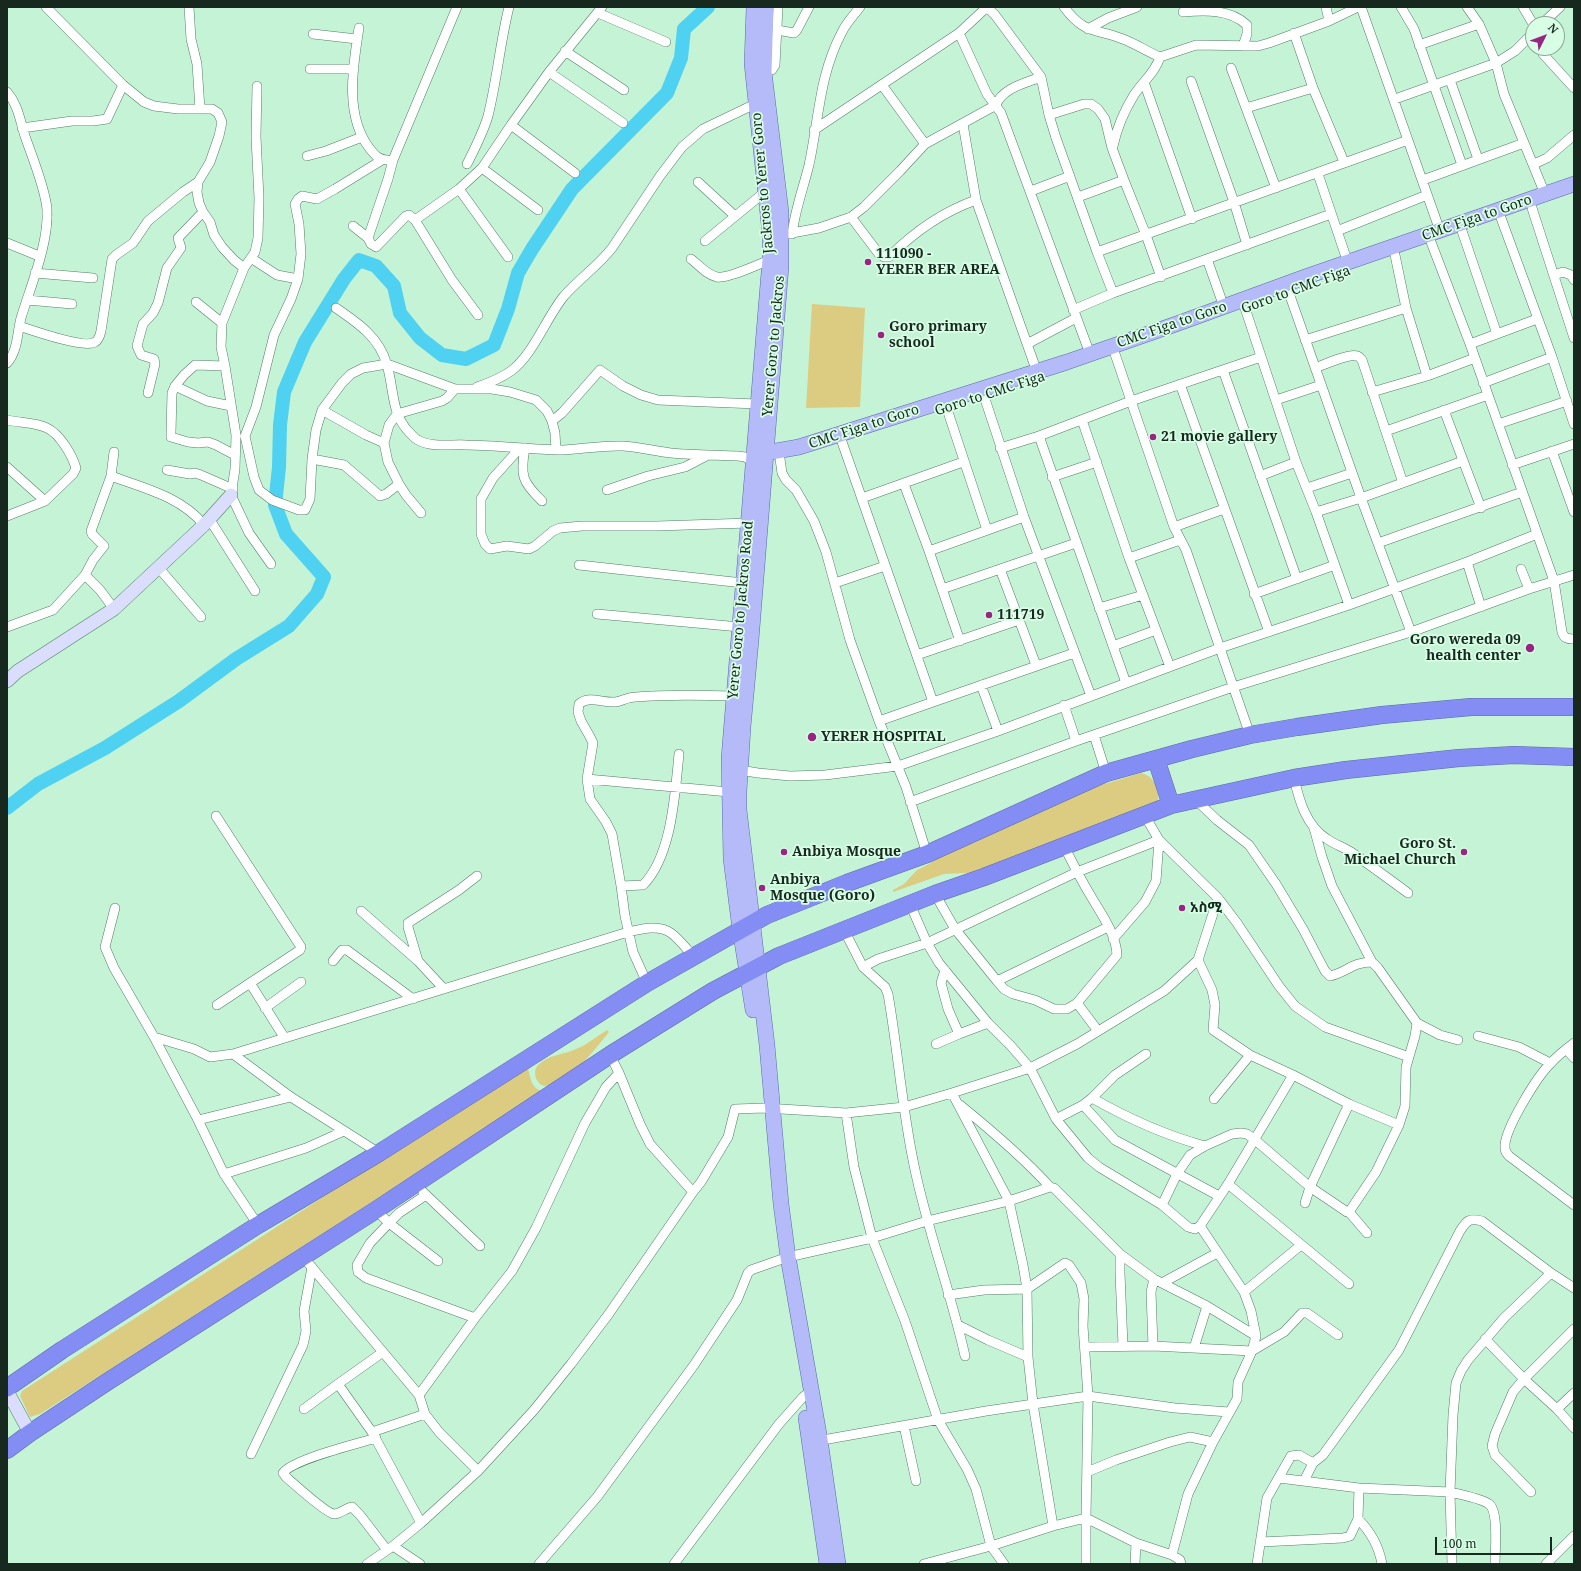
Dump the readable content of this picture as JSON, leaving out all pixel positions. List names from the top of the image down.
{
  "streets": {
    "main road": [
      "Jackros to Yerer Goro",
      "CMC Figa to Goro",
      "Goro to CMC Figa",
      "Yerer Goro to Jackros",
      "Yerer Goro to Jackros Road"
    ]
  },
  "crossings": [
    ["Jackros to Yerer Goro", "CMC Figa to Goro"],
    ["Jackros to Yerer Goro", "Goro to CMC Figa"],
    ["Jackros to Yerer Goro", "Yerer Goro to Jackros"],
    ["Jackros to Yerer Goro", "Yerer Goro to Jackros Road"],
    ["CMC Figa to Goro", "Goro to CMC Figa"],
    ["CMC Figa to Goro", "Yerer Goro to Jackros"],
    ["CMC Figa to Goro", "Yerer Goro to Jackros Road"],
    ["Goro to CMC Figa", "Yerer Goro to Jackros"],
    ["Goro to CMC Figa", "Yerer Goro to Jackros Road"],
    ["Yerer Goro to Jackros", "Yerer Goro to Jackros Road"]
  ],
  "places": [
    "111090 - YERER BER AREA",
    "Goro primary school",
    "21 movie gallery",
    "111719",
    "Goro wereda 09 health center",
    "YERER HOSPITAL",
    "Anbiya Mosque",
    "Goro St. Michael Church",
    "Anbiya Mosque (Goro)",
    "አስሚ"
  ],
  "scale_bar": "100 m",
  "north": "top right"
}
